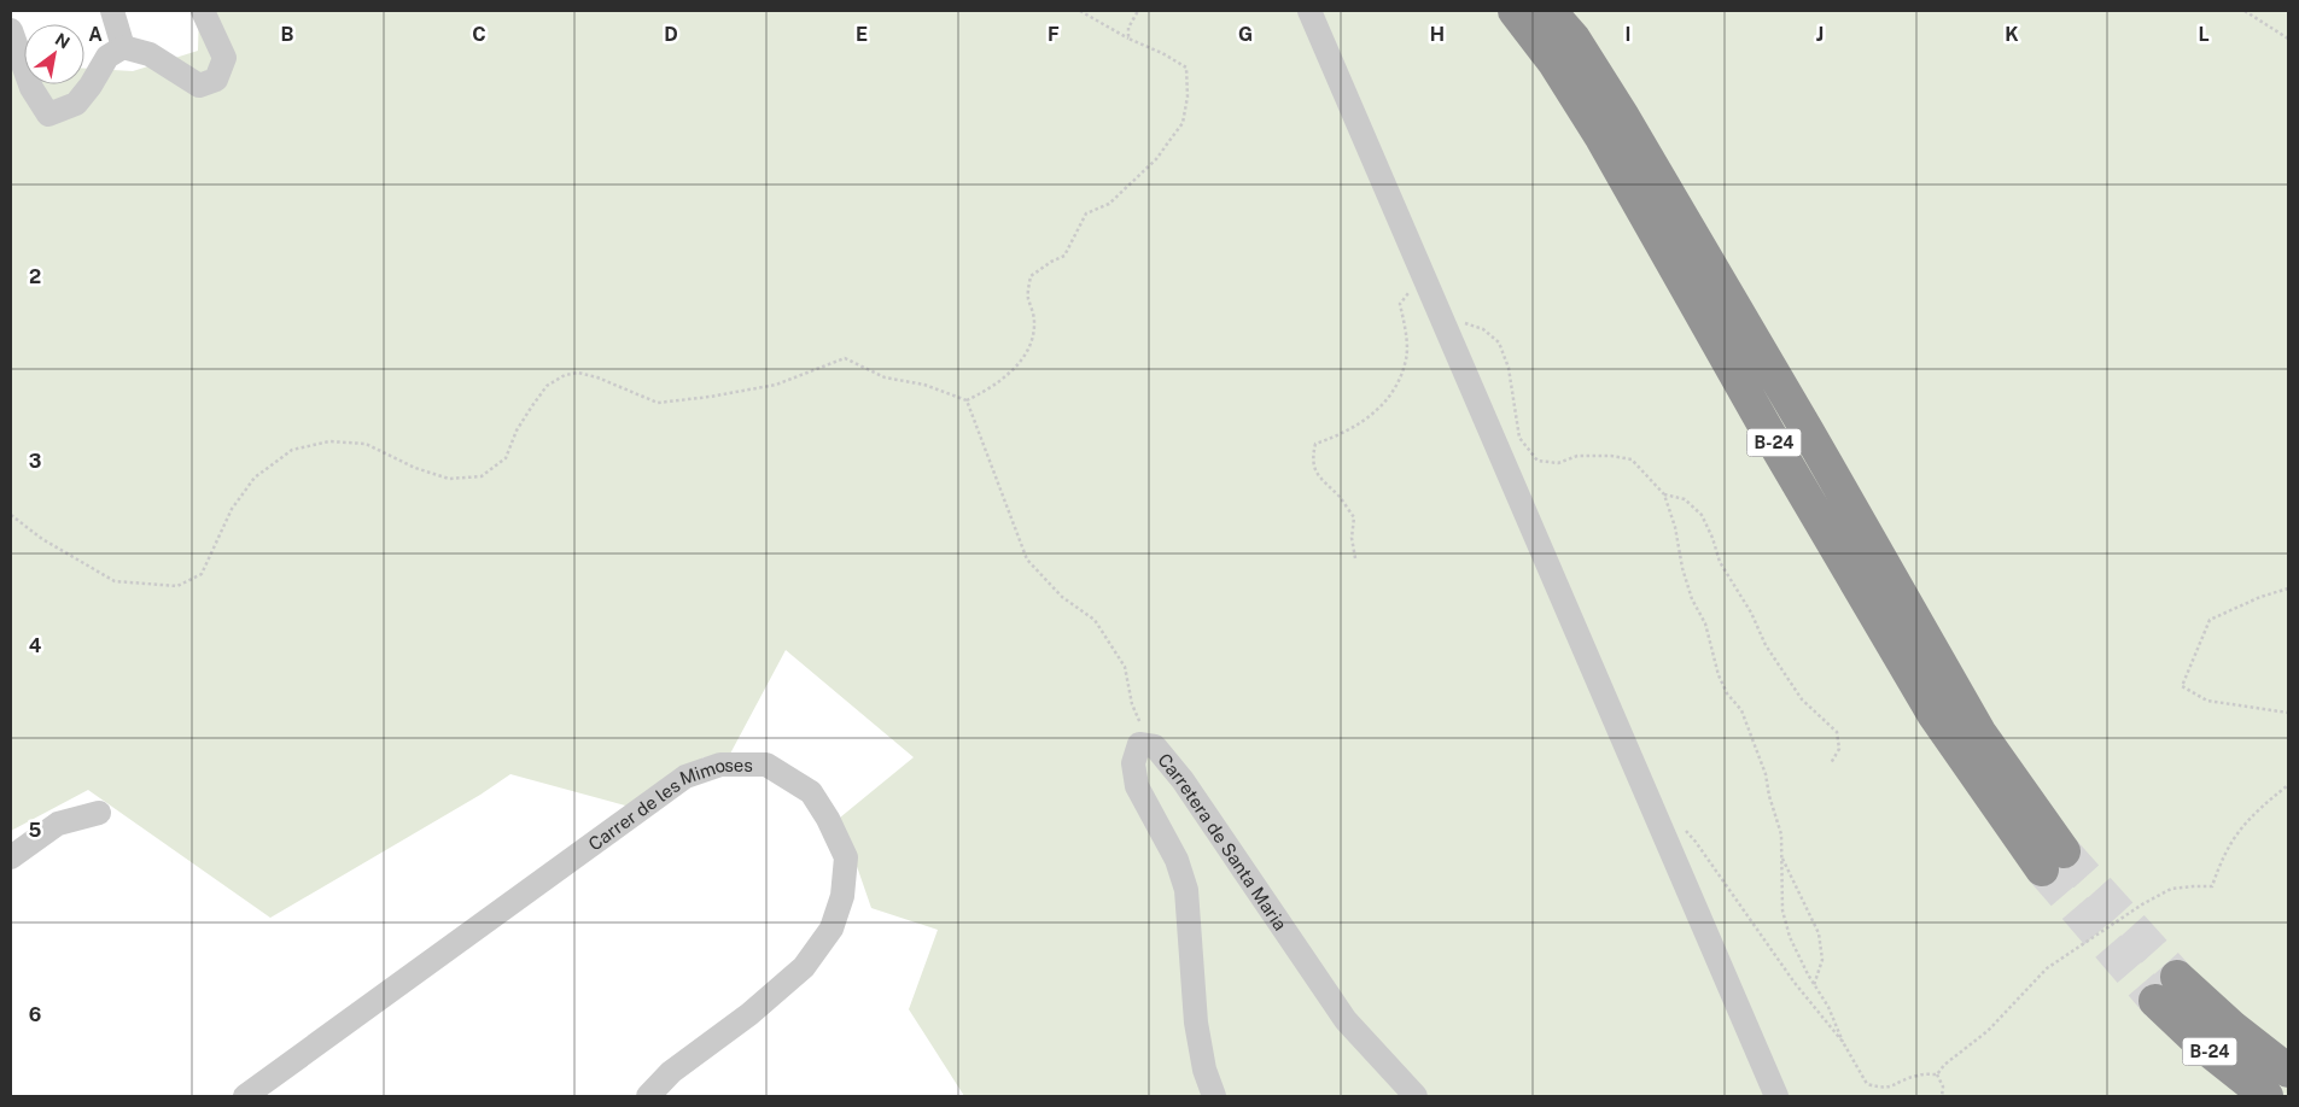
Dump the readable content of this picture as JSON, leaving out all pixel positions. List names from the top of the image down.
{
  "streets": {
    "highway": ["B-24"],
    "street": ["Carrer de les Mimoses", "Carretera de Santa Maria"]
  },
  "north": "top right",
  "grid": {
    "columns": [
      "A",
      "B",
      "C",
      "D",
      "E",
      "F",
      "G",
      "H",
      "I",
      "J",
      "K",
      "L"
    ],
    "rows": [
      "2",
      "3",
      "4",
      "5",
      "6"
    ]
  }
}
